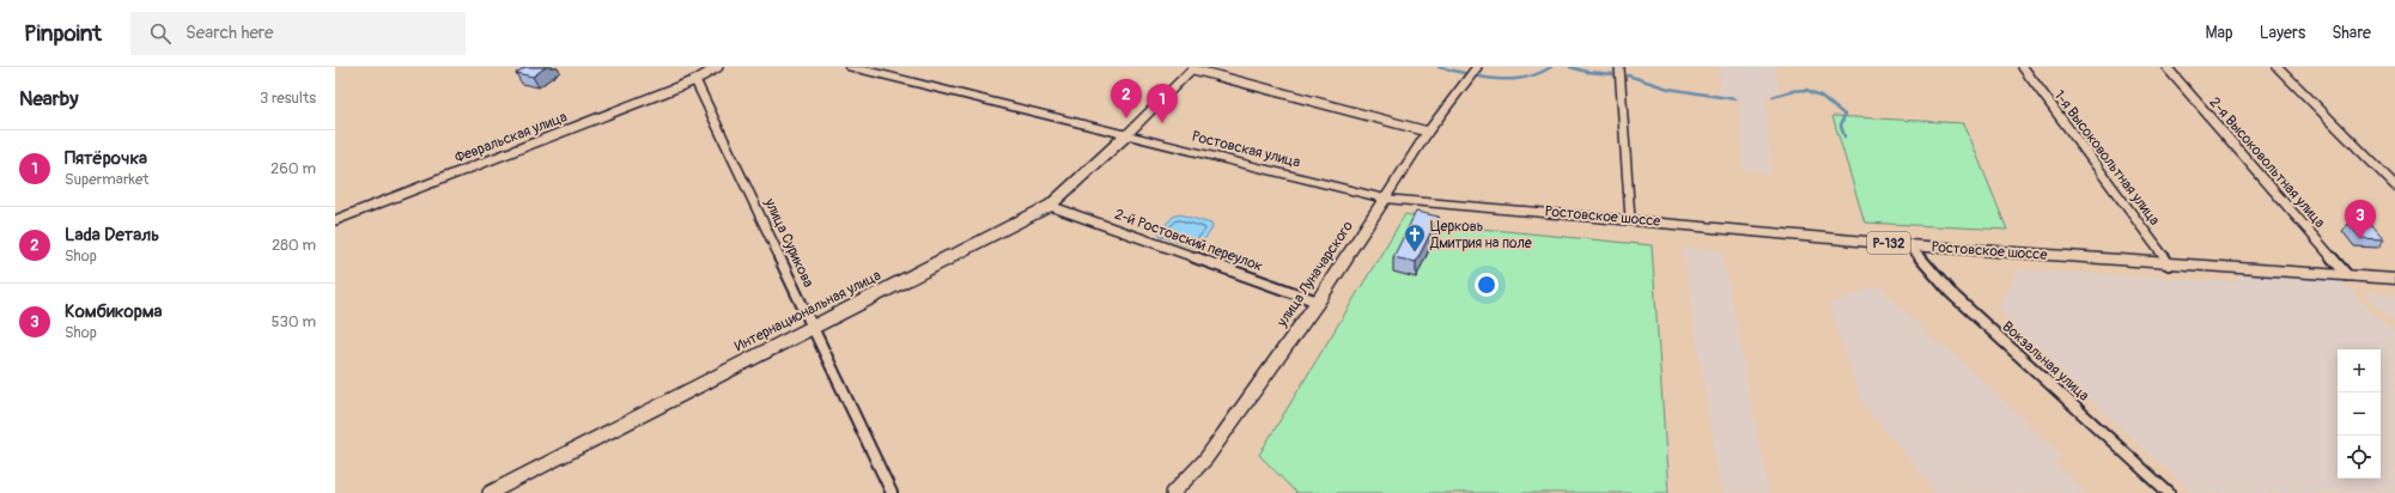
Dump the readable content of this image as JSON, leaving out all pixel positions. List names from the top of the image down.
{
  "streets": {
    "main road": ["Ростовская улица", "Ростовское шоссе", "Р-132"],
    "street": [
      "Февральская улица",
      "1-я Высоковольтная улица",
      "2-я Высоковольтная улица",
      "2-й Ростовский переулок",
      "улица Сурикова",
      "улица Луначарского",
      "Интернациональная улица",
      "Вокзальная улица"
    ]
  },
  "crossings": [
    ["Февральская улица", "улица Сурикова"],
    ["Ростовская улица", "Ростовское шоссе"],
    ["Ростовская улица", "улица Луначарского"],
    ["Ростовская улица", "Интернациональная улица"],
    ["1-я Высоковольтная улица", "Ростовское шоссе"],
    ["2-я Высоковольтная улица", "Ростовское шоссе"],
    ["Ростовское шоссе", "улица Луначарского"],
    ["Ростовское шоссе", "Вокзальная улица"],
    ["2-й Ростовский переулок", "улица Луначарского"],
    ["2-й Ростовский переулок", "Интернациональная улица"],
    ["улица Сурикова", "Интернациональная улица"]
  ],
  "places": {
    "church": ["Церковь Дмитрия на поле"]
  },
  "page": {
    "header": "Pinpoint",
    "search": "Search here",
    "nav": ["Map", "Layers", "Share"],
    "heading": ["Nearby", "3 results"],
    "pins": ["2", "1", "3"],
    "list": [
      {
        "mark": "1",
        "name": "Пятёрочка",
        "note": "Supermarket",
        "value": "260 m"
      },
      {
        "mark": "2",
        "name": "Lada Dеталь",
        "note": "Shop",
        "value": "280 m"
      },
      {
        "mark": "3",
        "name": "Комбикорма",
        "note": "Shop",
        "value": "530 m"
      }
    ],
    "map_buttons": ["+", "−"]
  }
}
